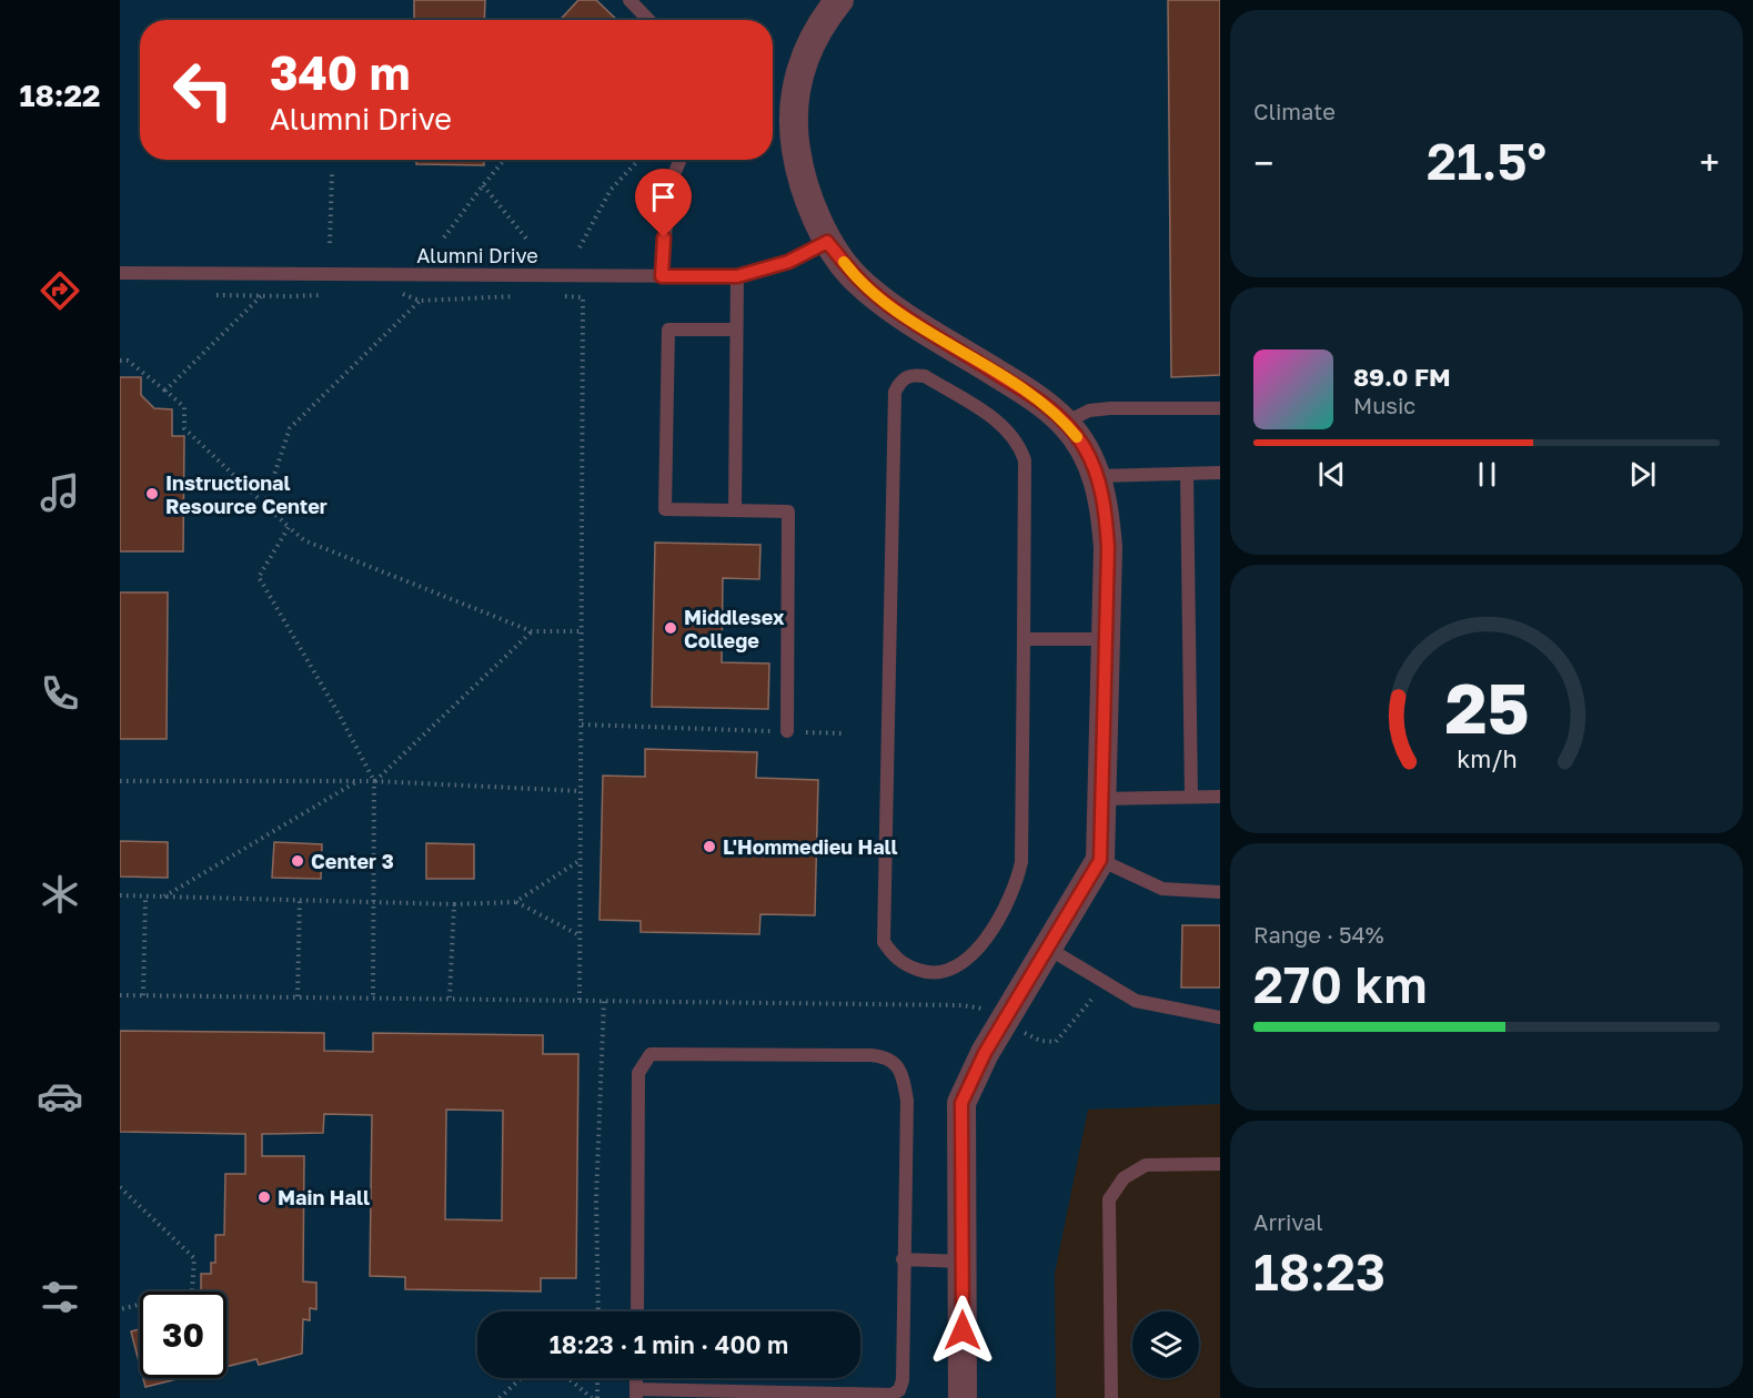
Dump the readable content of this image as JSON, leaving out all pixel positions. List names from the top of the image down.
{
  "streets": {
    "lane": ["Alumni Drive"]
  },
  "places": [
    "Instructional Resource Center",
    "Middlesex College",
    "L'Hommedieu Hall",
    "Center 3",
    "Main Hall"
  ],
  "page": {
    "tabs": "18:22",
    "tile": [
      "Climate",
      ["Range · 54%", "270 km"],
      ["Arrival", "18:23"]
    ],
    "turn": ["340 m", "Alumni Drive"],
    "heat": ["−", "21.5°", "+"],
    "song": ["89.0 FM", "Music"],
    "limit": "30",
    "trip": "18:23 · 1 min · 400 m",
    "gauge": ["25", "km/h"]
  }
}
